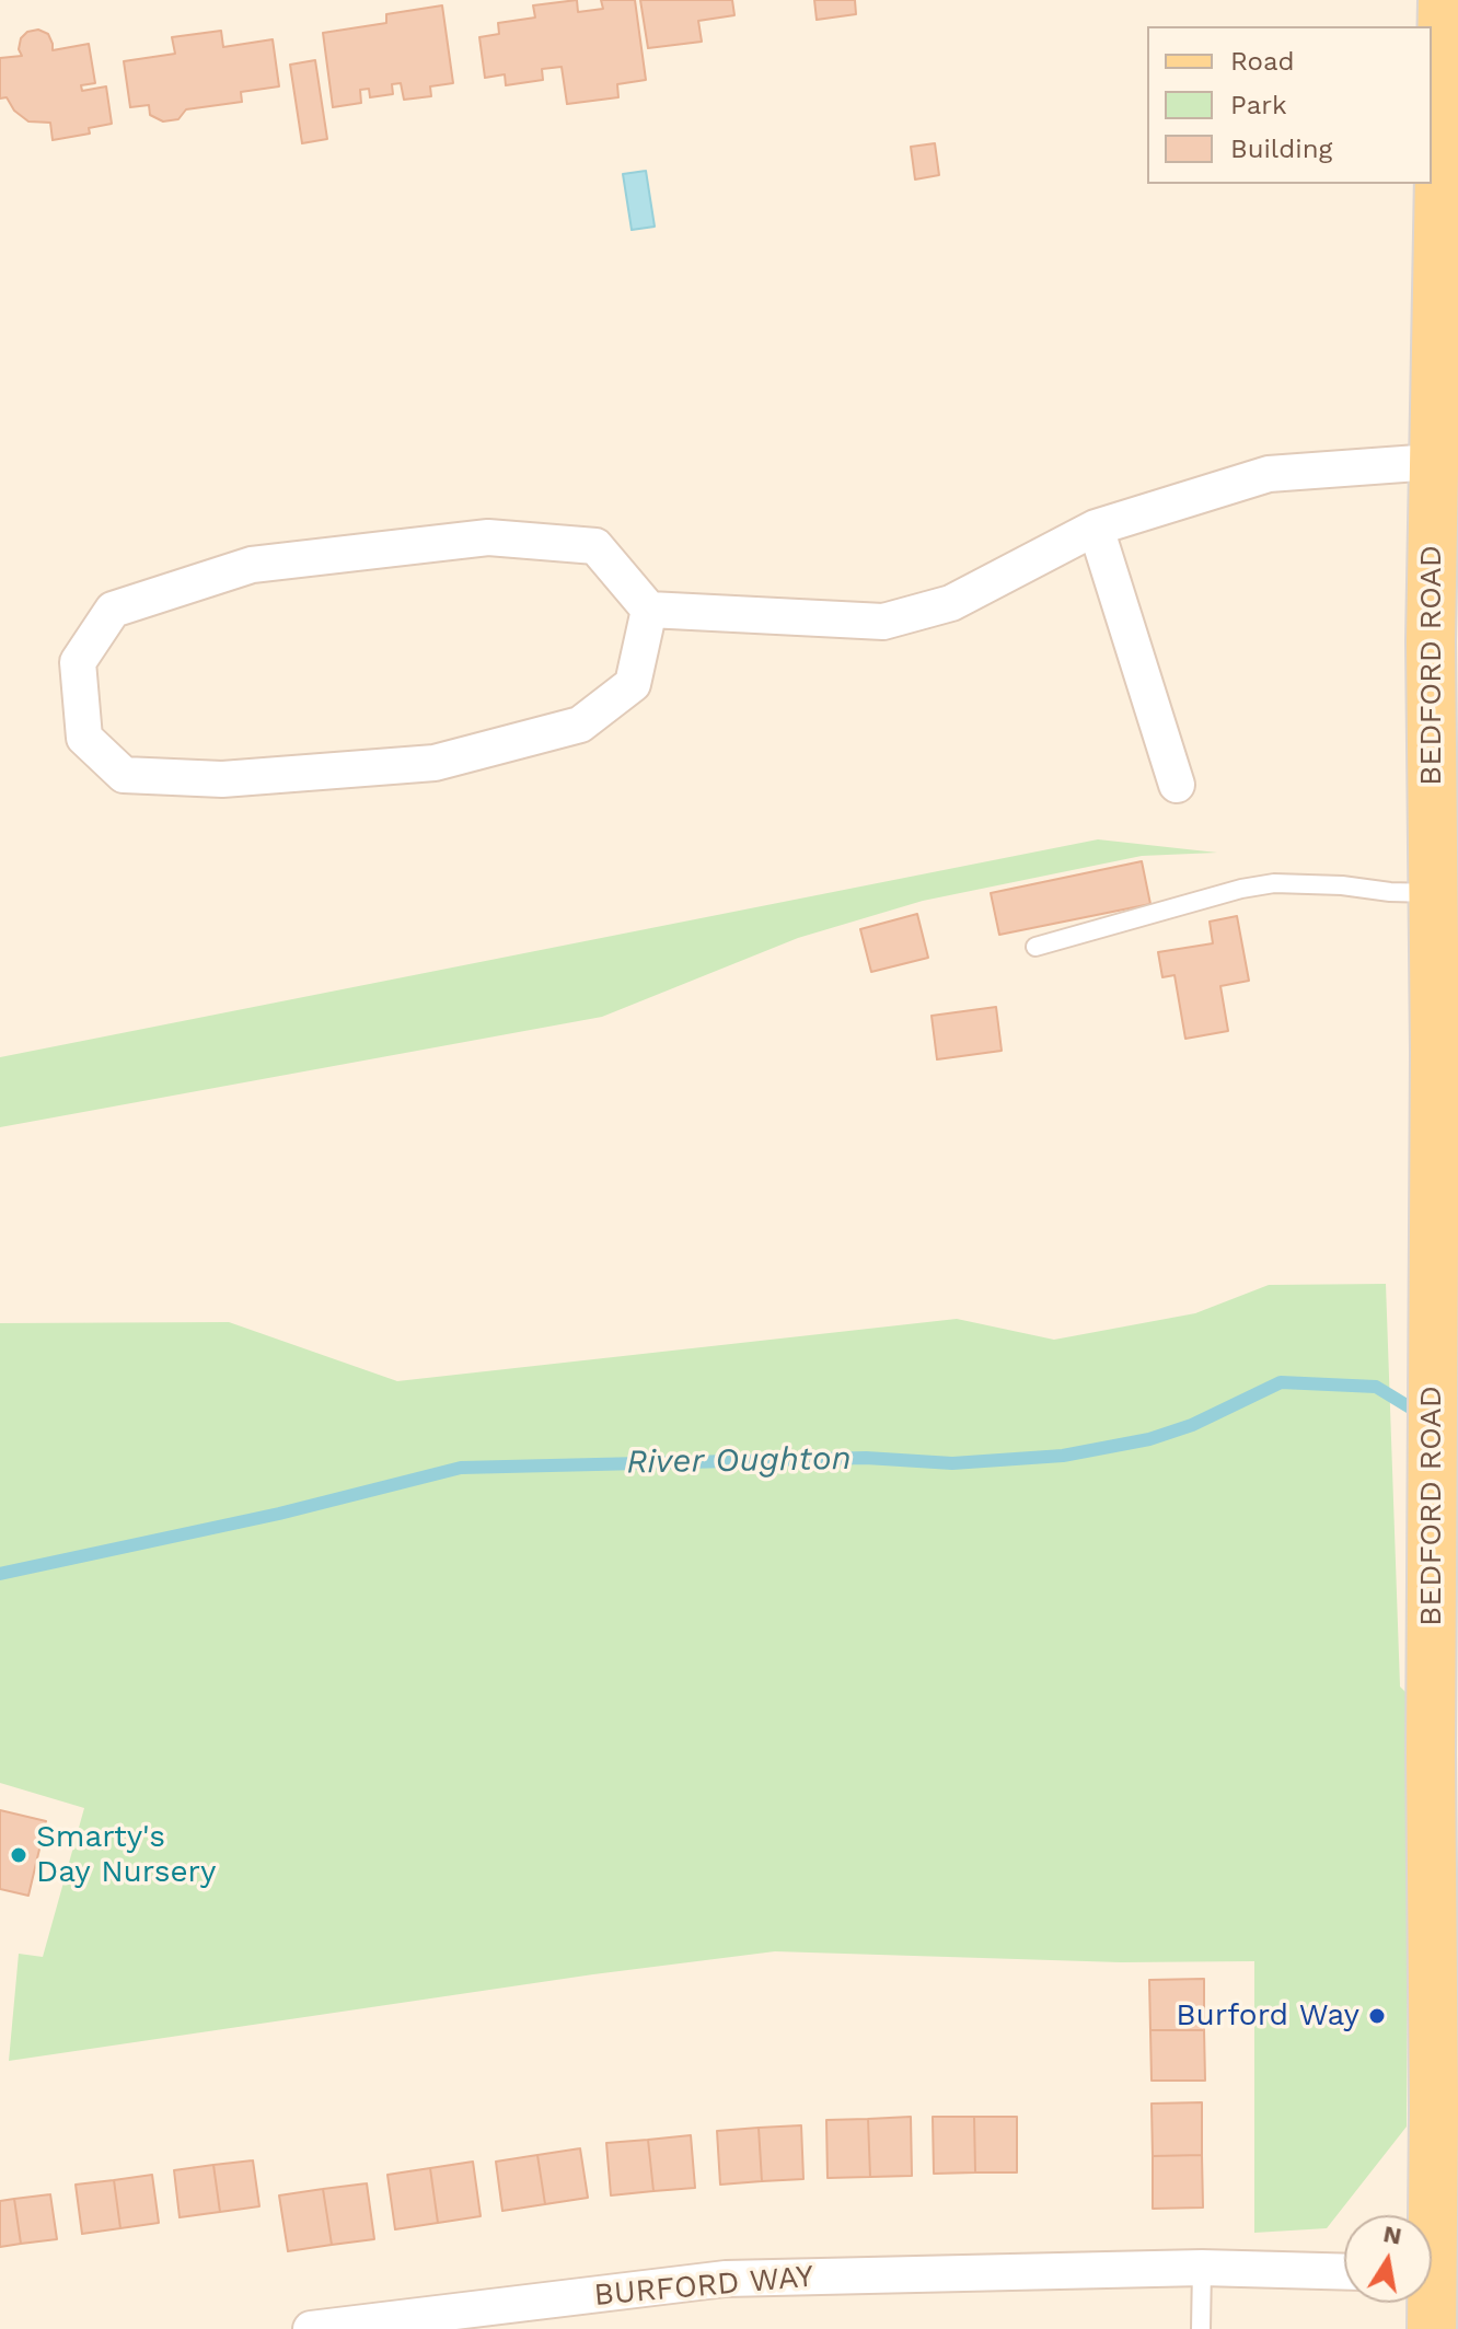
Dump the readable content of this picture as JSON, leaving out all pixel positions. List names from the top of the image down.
{
  "streets": {
    "main road": ["BEDFORD ROAD"],
    "street": ["BURFORD WAY"]
  },
  "water": ["River Oughton"],
  "places": ["Smarty's Day Nursery", "Burford Way"],
  "legend": ["Road", "Park", "Building"],
  "north": "top"
}
